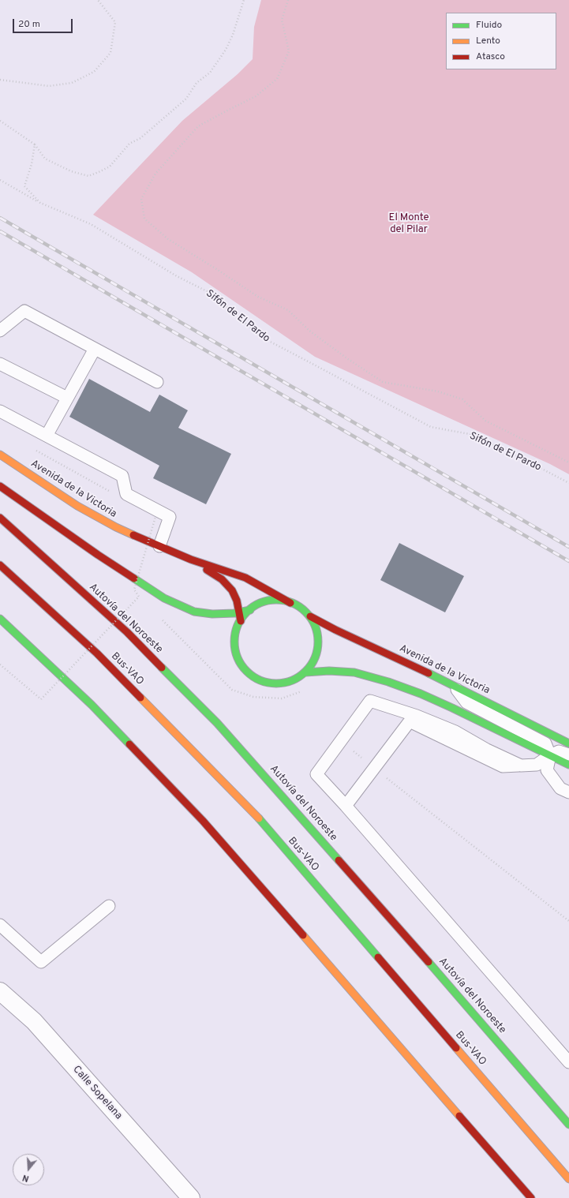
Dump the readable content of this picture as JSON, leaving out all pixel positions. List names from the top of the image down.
{
  "streets": {
    "main road": ["Avenida de la Victoria", "Autovía del Noroeste", "Bus-VAO"],
    "street": ["Calle Sopelana"],
    "path": ["Sifón de El Pardo"]
  },
  "parks": ["El Monte del Pilar"],
  "legend": ["Fluido", "Lento", "Atasco"],
  "scale_bar": "20 m",
  "north": "bottom"
}
